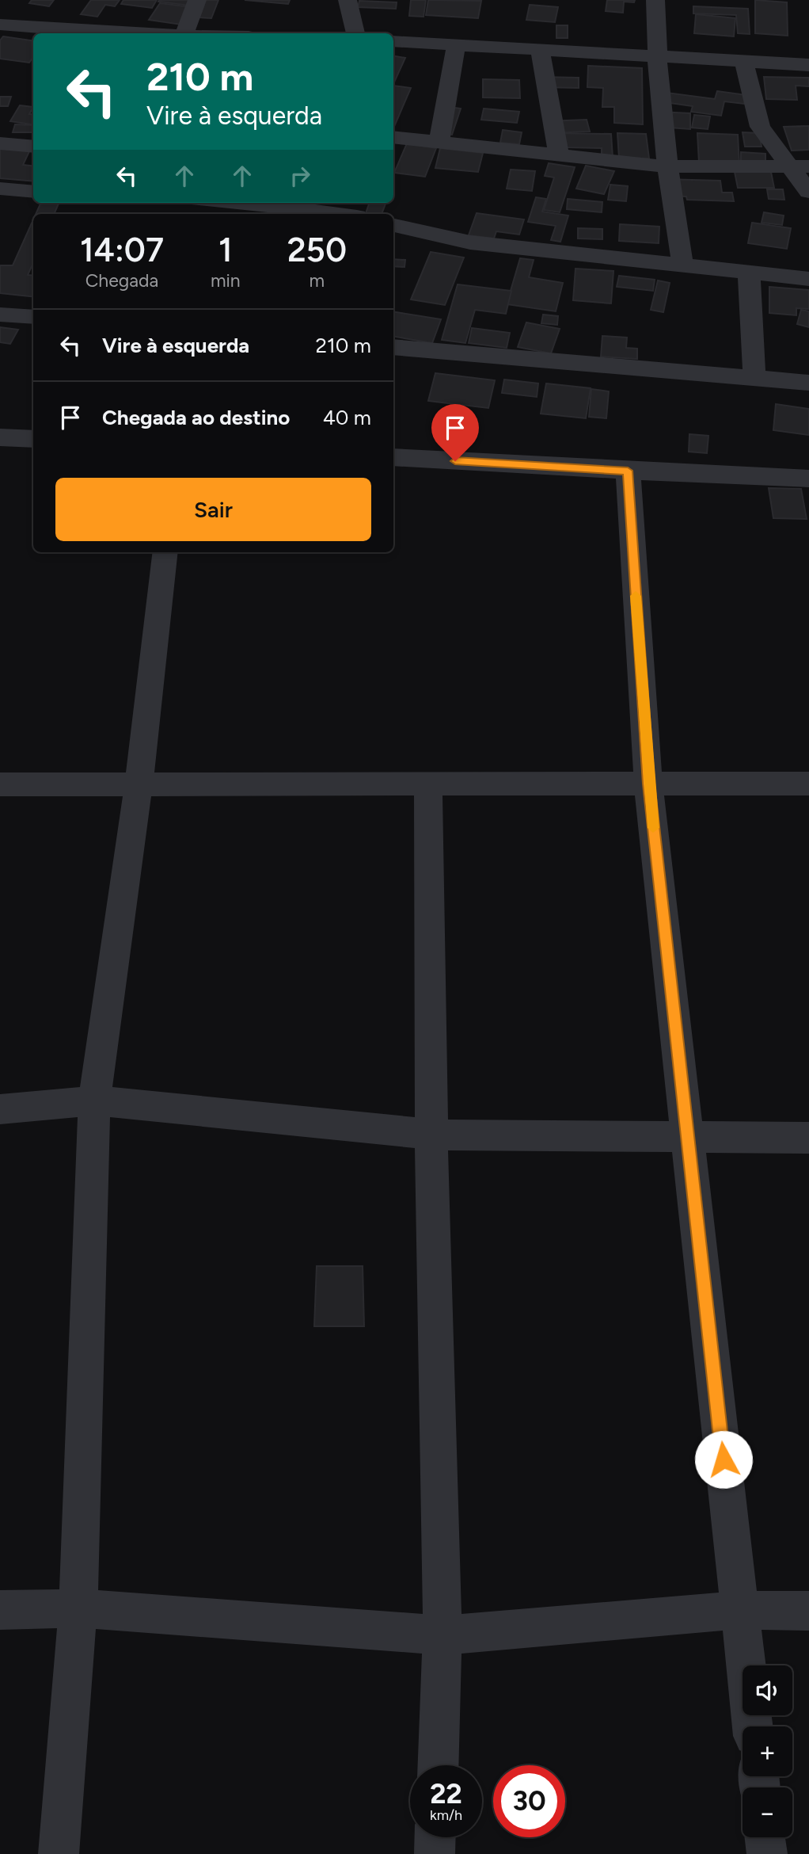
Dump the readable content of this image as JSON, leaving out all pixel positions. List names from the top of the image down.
{
  "page": {
    "turn": ["210 m", "Vire à esquerda"],
    "eta": [
      "14:07",
      "Chegada",
      "1",
      "min",
      "250",
      "m"
    ],
    "list": [
      {
        "name": "Vire à esquerda",
        "value": "210 m"
      },
      {
        "name": "Chegada ao destino",
        "value": "40 m"
      }
    ],
    "buttons": "Sair",
    "map_buttons": ["+", "−"],
    "speed": "22 km/h",
    "limit": "30"
  }
}
